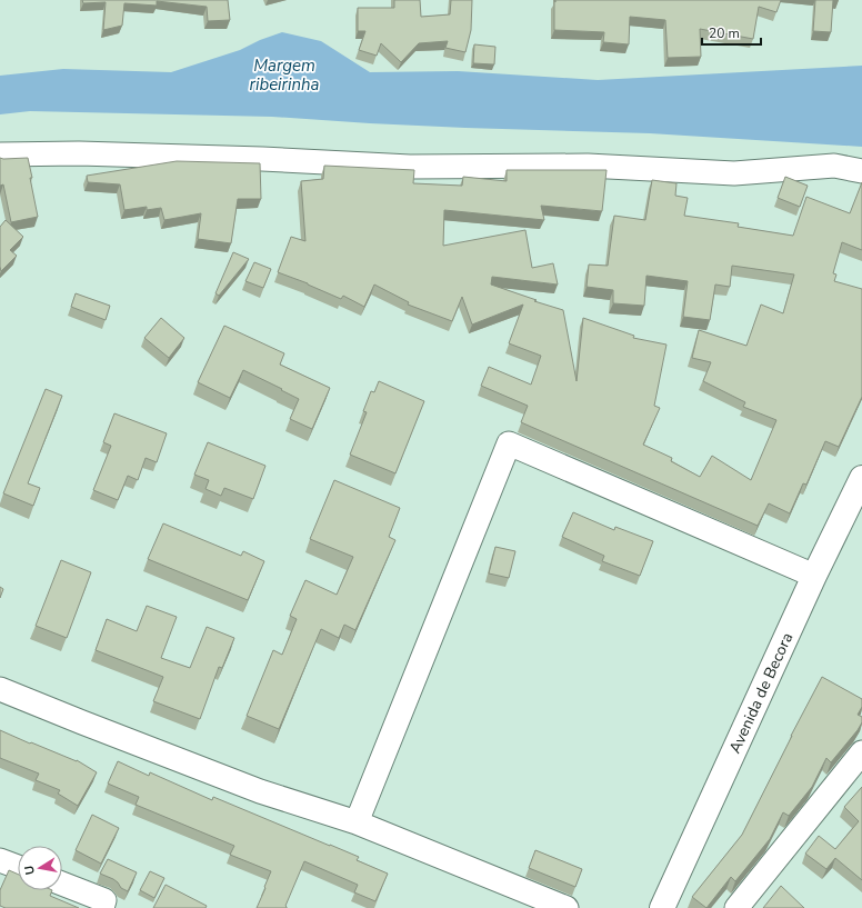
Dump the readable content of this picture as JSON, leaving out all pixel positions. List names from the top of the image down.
{
  "streets": {
    "main road": ["Avenida de Becora"]
  },
  "water": ["Margem ribeirinha"],
  "scale_bar": "20 m",
  "north": "left"
}
